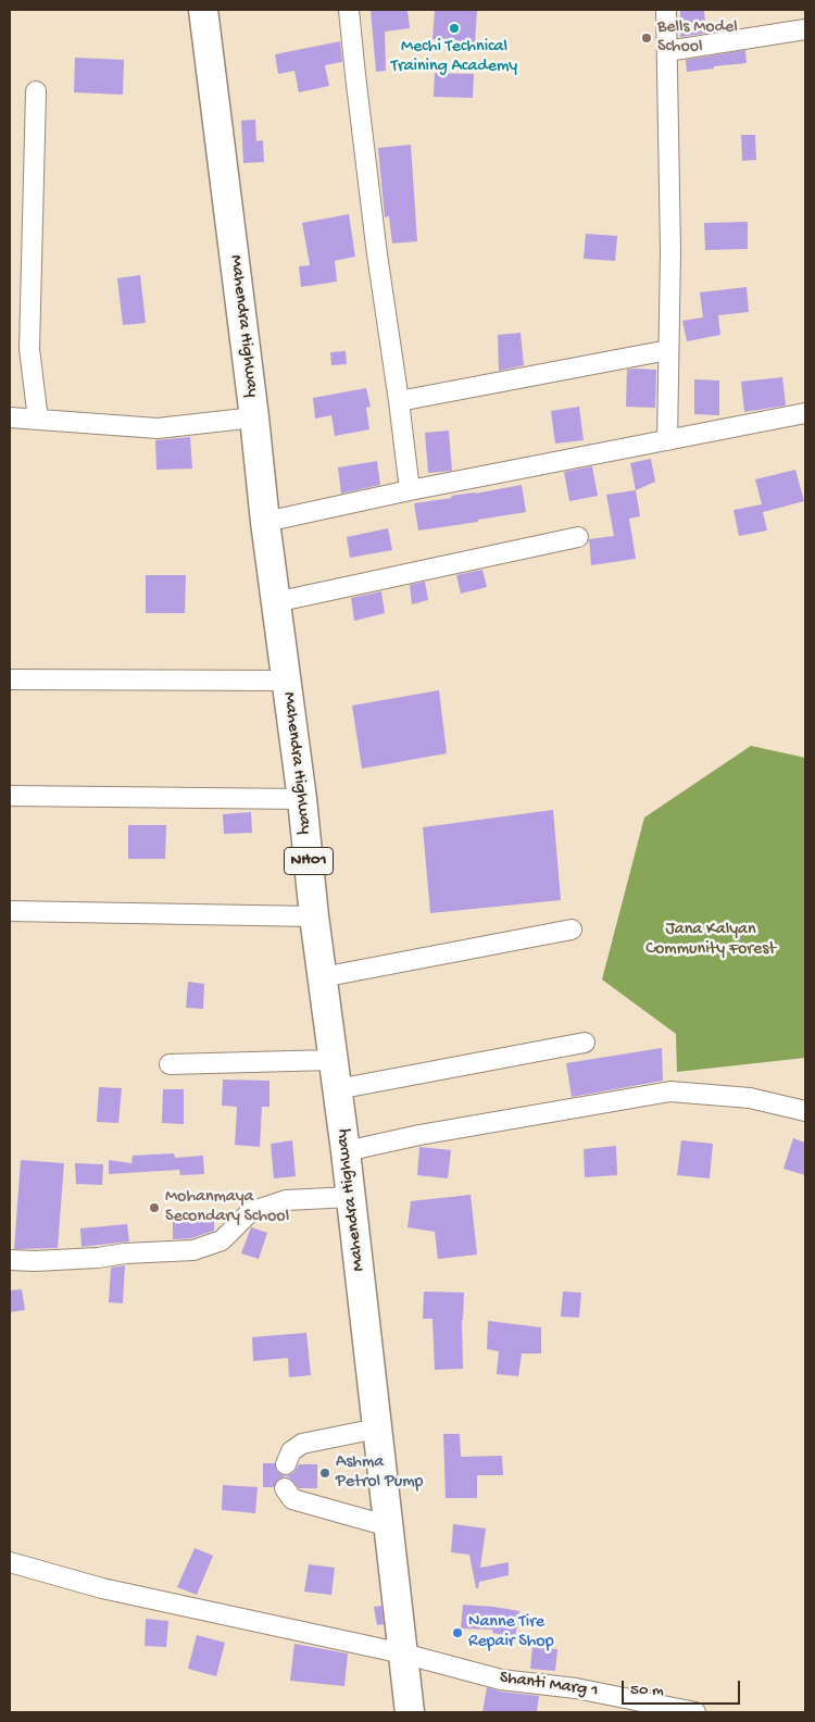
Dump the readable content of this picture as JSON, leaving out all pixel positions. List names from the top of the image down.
{
  "streets": {
    "highway": ["Mahendra Highway", "NH01"],
    "street": ["Shanti Marg 1"]
  },
  "crossings": [
    ["Mahendra Highway", "Shanti Marg 1"]
  ],
  "parks": ["Jana Kalyan Community Forest"],
  "places": [
    "Mechi Technical Training Academy",
    "Bells Model School",
    "Mohanmaya Secondary School",
    "Ashma Petrol Pump",
    "Nanne Tire Repair Shop"
  ],
  "scale_bar": "50 m"
}
